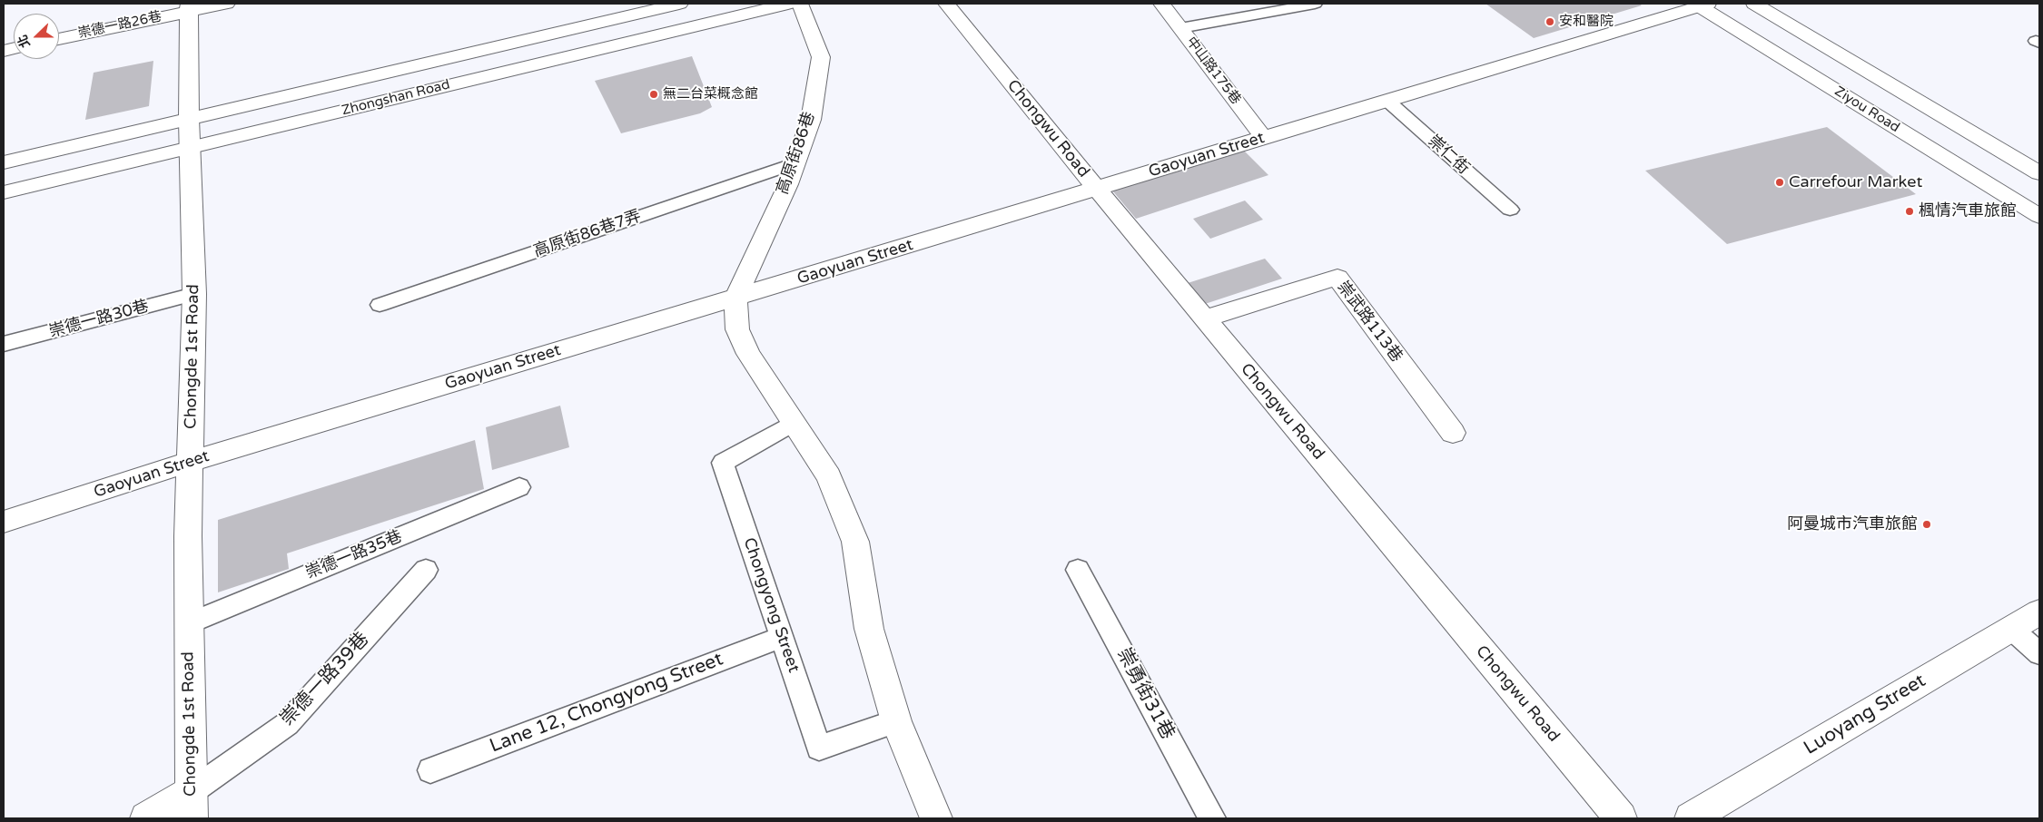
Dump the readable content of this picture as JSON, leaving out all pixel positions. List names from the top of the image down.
{
  "streets": {
    "street": [
      "崇德一路26巷",
      "中山路175巷",
      "Zhongshan Road",
      "Ziyou Road",
      "Chongwu Road",
      "高原街86巷",
      "Gaoyuan Street",
      "崇武路113巷",
      "Chongde 1st Road",
      "Luoyang Street"
    ],
    "lane": [
      "崇仁街",
      "高原街86巷7弄",
      "崇德一路30巷",
      "崇德一路35巷",
      "Chongyong Street",
      "崇德一路39巷",
      "崇勇街31巷",
      "Lane 12, Chongyong Street"
    ]
  },
  "crossings": [
    ["崇德一路26巷", "Chongde 1st Road"],
    ["中山路175巷", "Gaoyuan Street"],
    ["Zhongshan Road", "Chongde 1st Road"],
    ["Ziyou Road", "Gaoyuan Street"],
    ["Chongwu Road", "Gaoyuan Street"],
    ["Chongwu Road", "崇武路113巷"],
    ["高原街86巷", "Gaoyuan Street"],
    ["高原街86巷", "高原街86巷7弄"],
    ["Gaoyuan Street", "崇仁街"],
    ["Gaoyuan Street", "Chongde 1st Road"],
    ["崇德一路30巷", "Chongde 1st Road"],
    ["Chongde 1st Road", "崇德一路35巷"],
    ["Chongde 1st Road", "崇德一路39巷"],
    ["Chongyong Street", "Lane 12, Chongyong Street"]
  ],
  "places": [
    "安和醫院",
    "無二台菜概念館",
    "Carrefour Market",
    "楓情汽車旅館",
    "阿曼城市汽車旅館"
  ],
  "north": "left"
}
